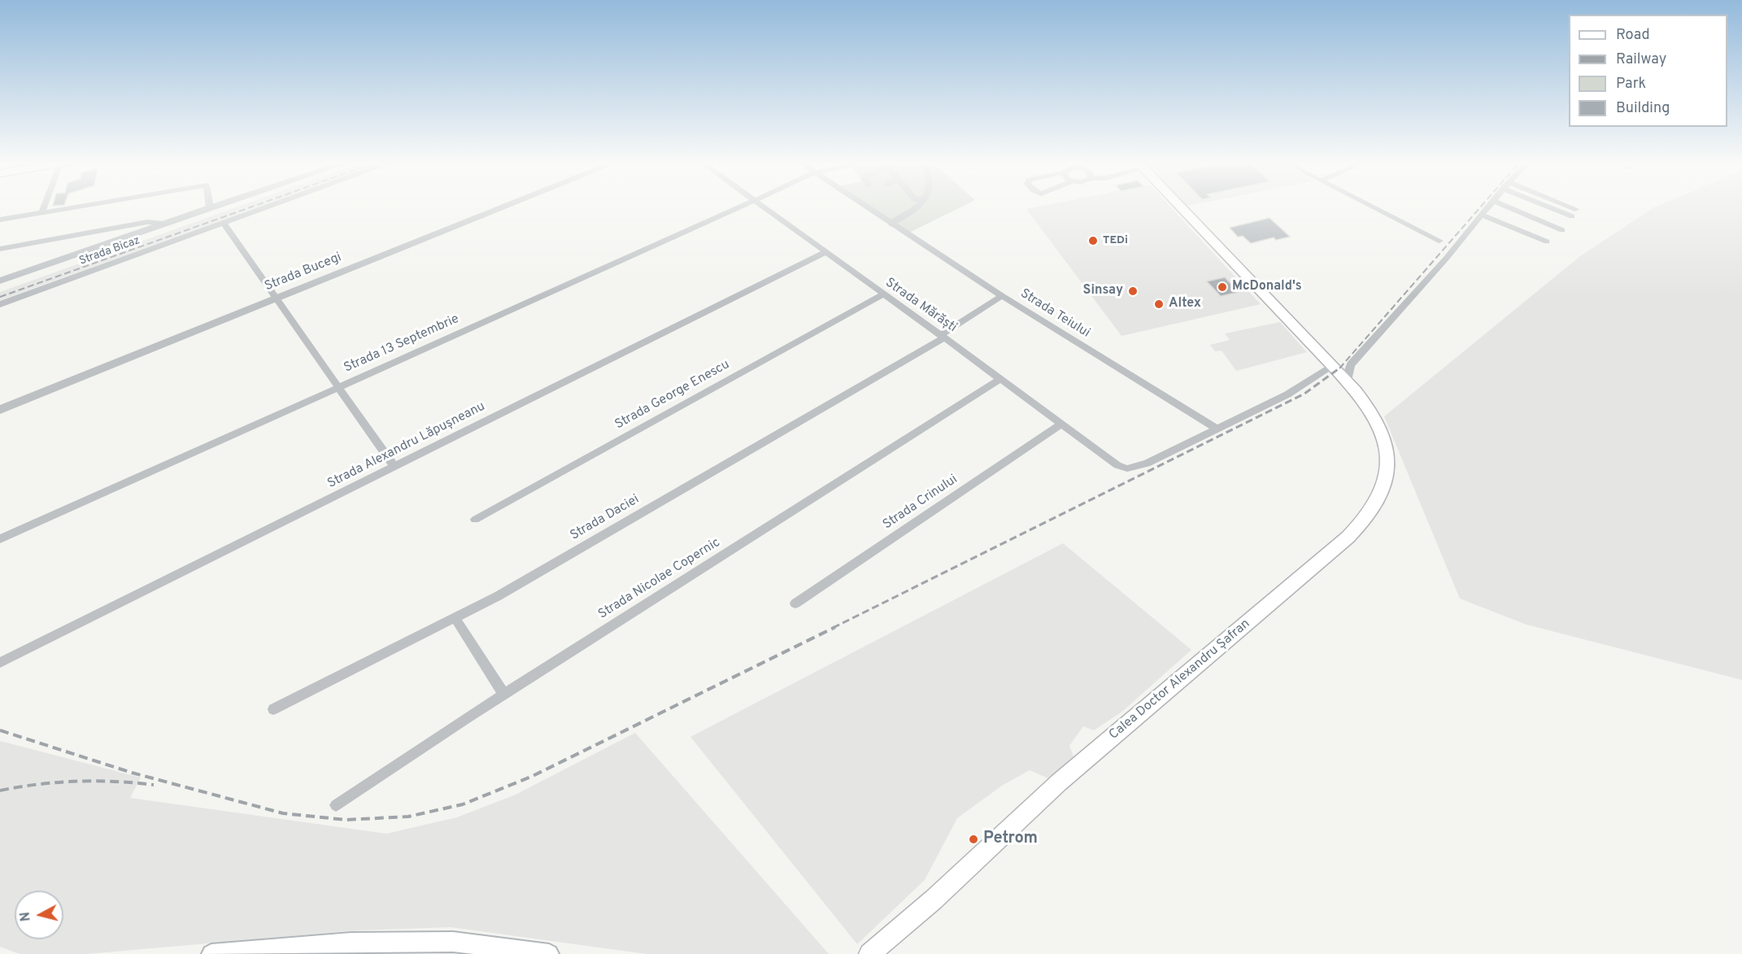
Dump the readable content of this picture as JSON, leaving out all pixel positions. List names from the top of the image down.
{
  "streets": {
    "main road": ["Calea Doctor Alexandru Șafran"],
    "street": [
      "Strada Bicaz",
      "Strada Bucegi",
      "Strada Mărăști",
      "Strada Teiului",
      "Strada 13 Septembrie",
      "Strada George Enescu",
      "Strada Alexandru Lăpușneanu",
      "Strada Crinului",
      "Strada Daciei",
      "Strada Nicolae Copernic"
    ]
  },
  "crossings": [
    ["Strada Mărăști", "Strada Teiului"],
    ["Strada Mărăști", "Strada George Enescu"],
    ["Strada Mărăști", "Strada Alexandru Lăpușneanu"],
    ["Strada Mărăști", "Strada Crinului"],
    ["Strada Mărăști", "Strada Daciei"],
    ["Strada Mărăști", "Strada Nicolae Copernic"],
    ["Strada Teiului", "Strada Daciei"]
  ],
  "places": [
    "TEDi",
    "McDonald's",
    "Sinsay",
    "Altex",
    "Petrom"
  ],
  "legend": [
    "Road",
    "Railway",
    "Park",
    "Building"
  ],
  "north": "left"
}
